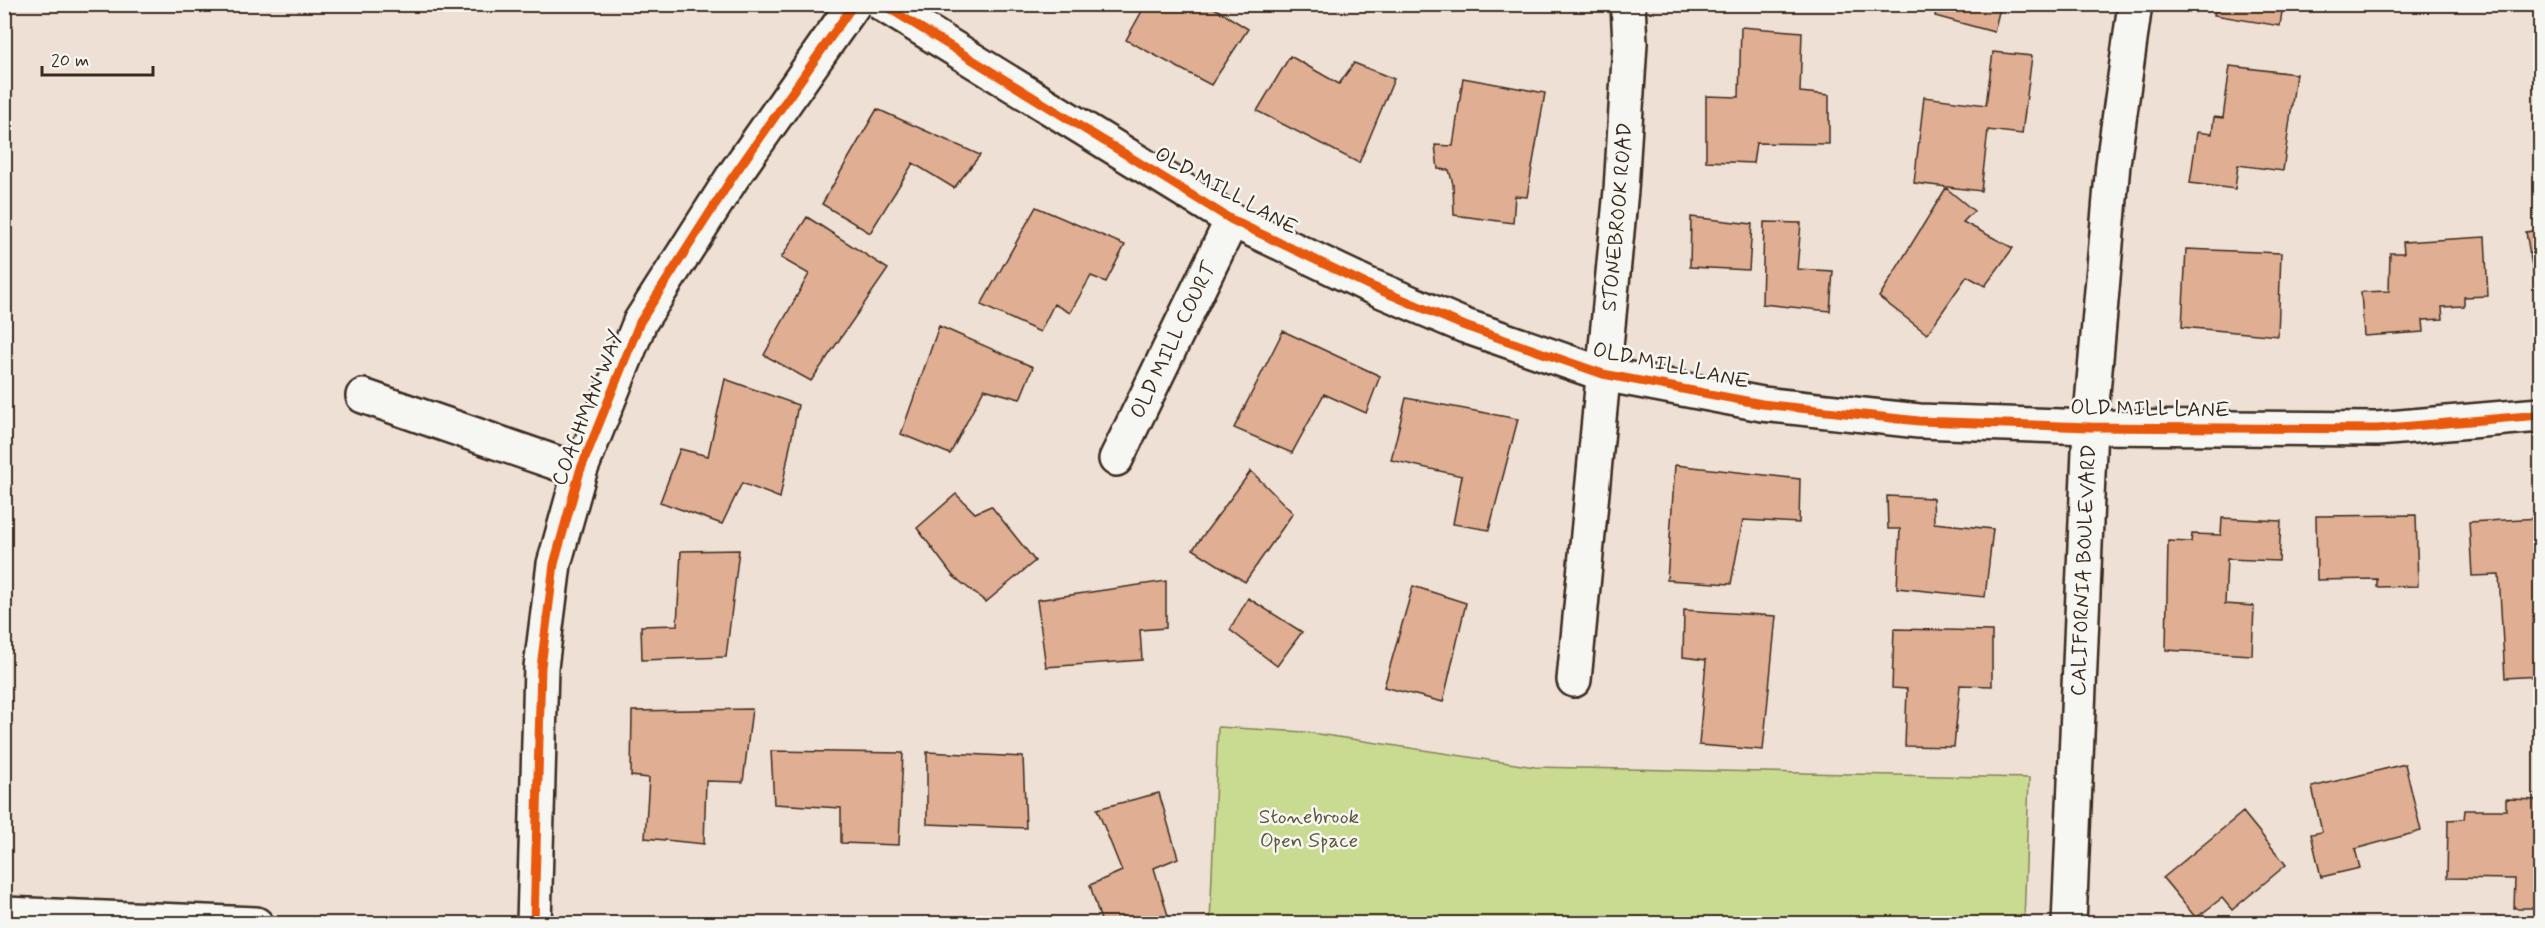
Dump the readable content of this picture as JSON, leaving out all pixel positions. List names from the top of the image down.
{
  "streets": {
    "street": [
      "OLD MILL LANE",
      "STONEBROOK ROAD",
      "OLD MILL COURT",
      "COACHMAN WAY",
      "CALIFORNIA BOULEVARD"
    ]
  },
  "crossings": [
    ["OLD MILL LANE", "STONEBROOK ROAD"],
    ["OLD MILL LANE", "OLD MILL COURT"],
    ["OLD MILL LANE", "CALIFORNIA BOULEVARD"]
  ],
  "parks": ["Stonebrook Open Space"],
  "scale_bar": "20 m"
}
